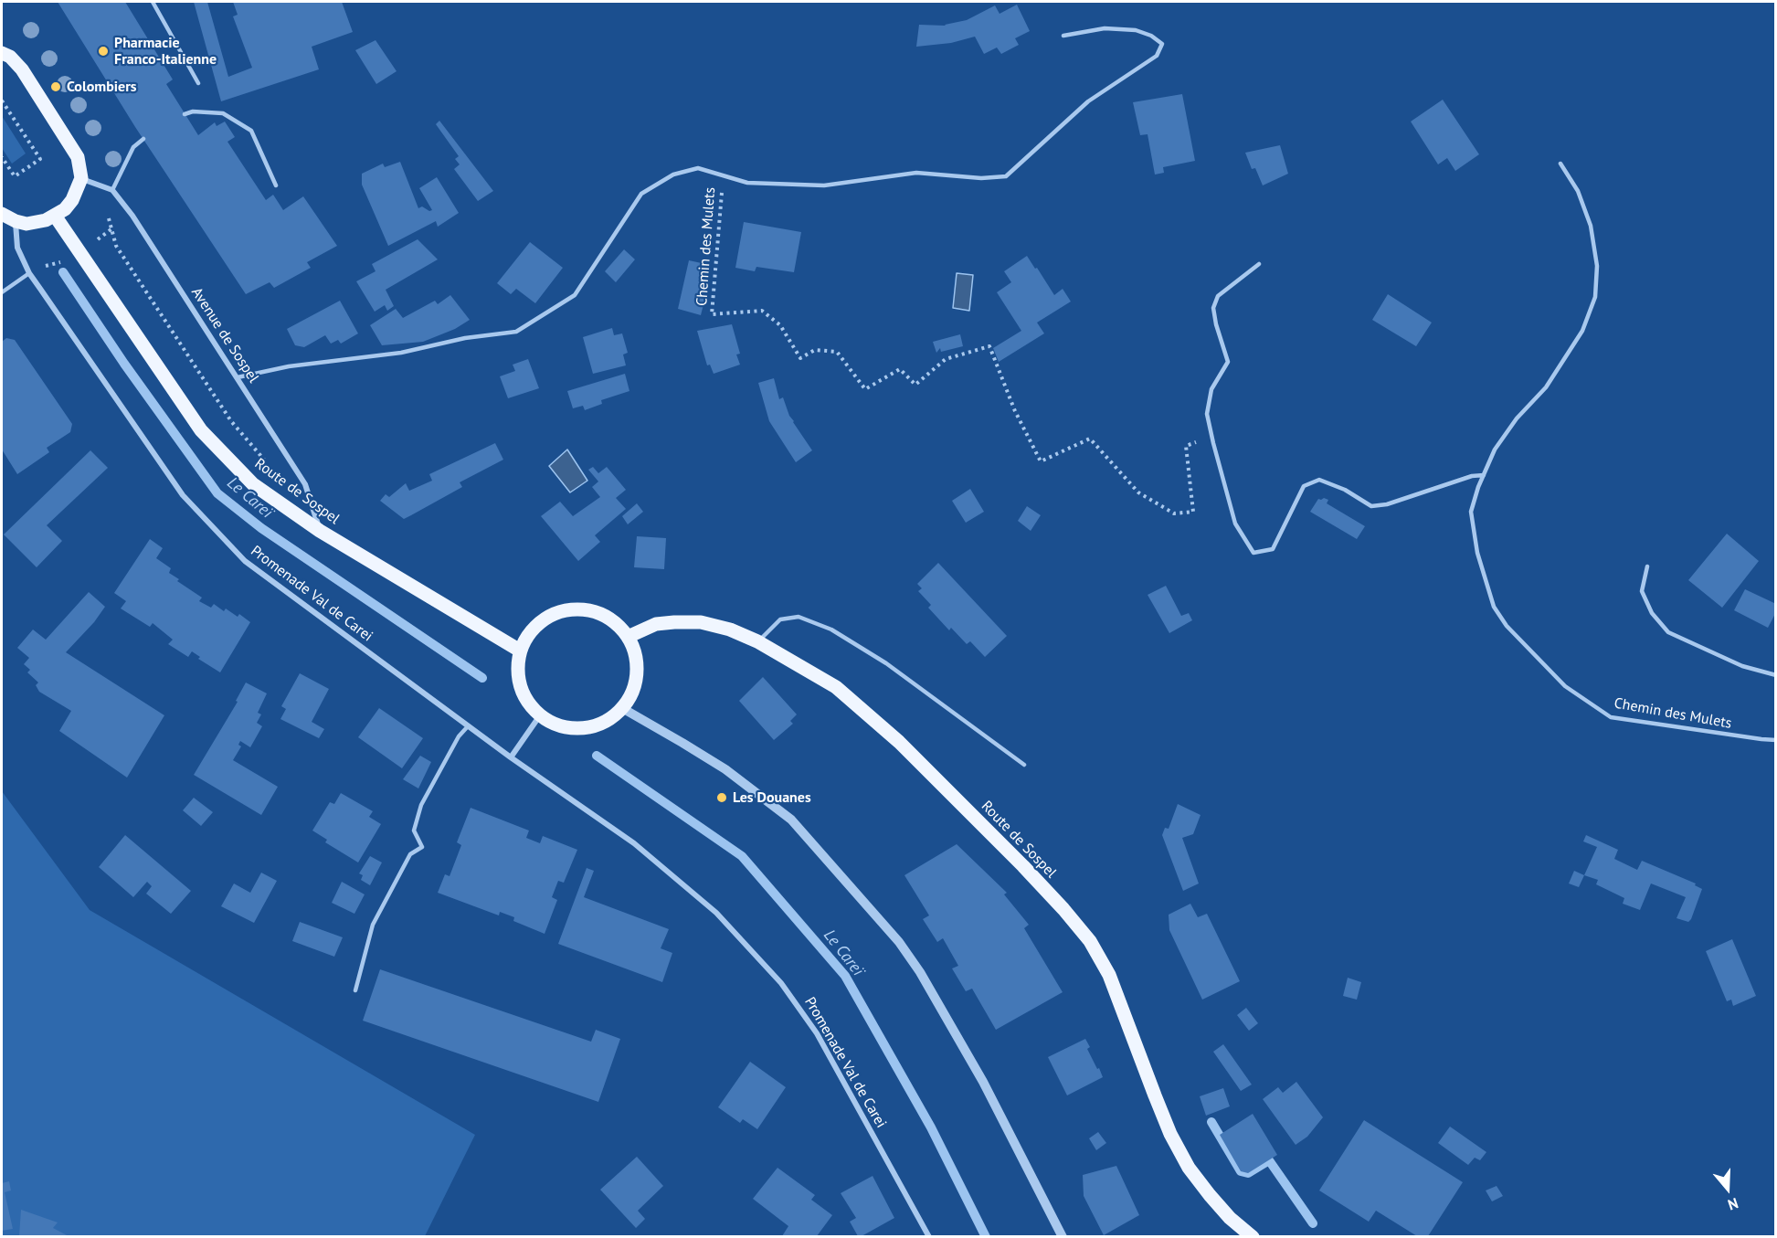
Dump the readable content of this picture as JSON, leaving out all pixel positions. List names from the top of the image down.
{
  "streets": {
    "main road": ["Route de Sospel"],
    "street": ["Avenue de Sospel", "Promenade Val de Carei"],
    "lane": ["Chemin des Mulets"]
  },
  "crossings": [
    ["Chemin des Mulets", "Avenue de Sospel"],
    ["Avenue de Sospel", "Route de Sospel"]
  ],
  "water": ["Le Careï"],
  "places": ["Pharmacie Franco-Italienne", "Colombiers", "Les Douanes"],
  "north": "bottom"
}
